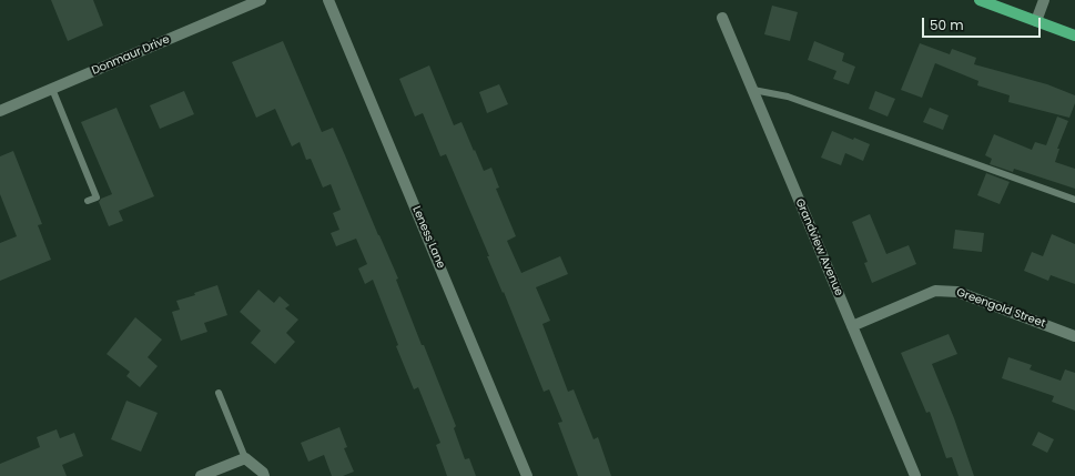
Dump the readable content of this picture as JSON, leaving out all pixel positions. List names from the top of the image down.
{
  "streets": {
    "street": [
      "Donmaur Drive",
      "Leness Lane",
      "Grandview Avenue",
      "Greengold Street"
    ]
  },
  "crossings": [
    ["Grandview Avenue", "Greengold Street"]
  ],
  "scale_bar": "50 m"
}
